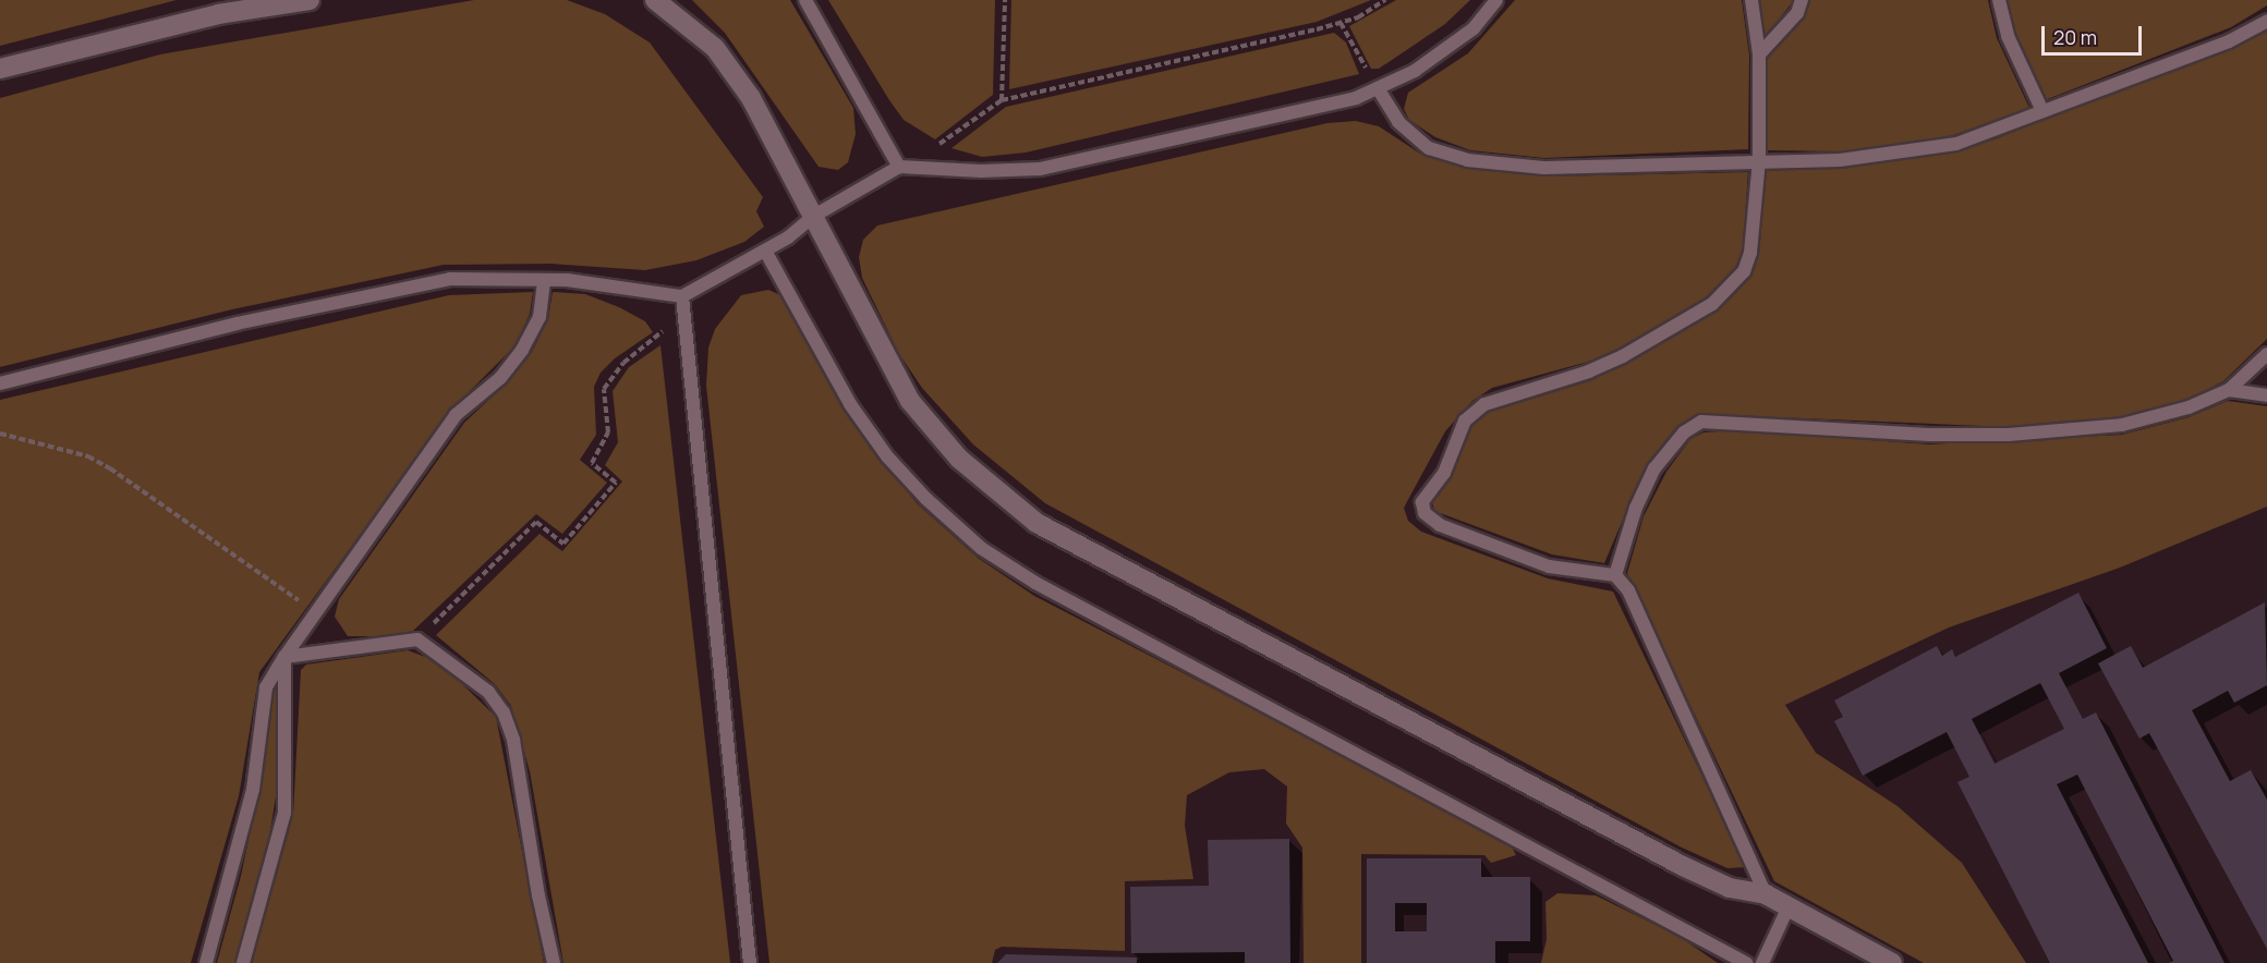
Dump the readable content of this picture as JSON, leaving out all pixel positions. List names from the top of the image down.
{
  "scale_bar": "20 m"
}
